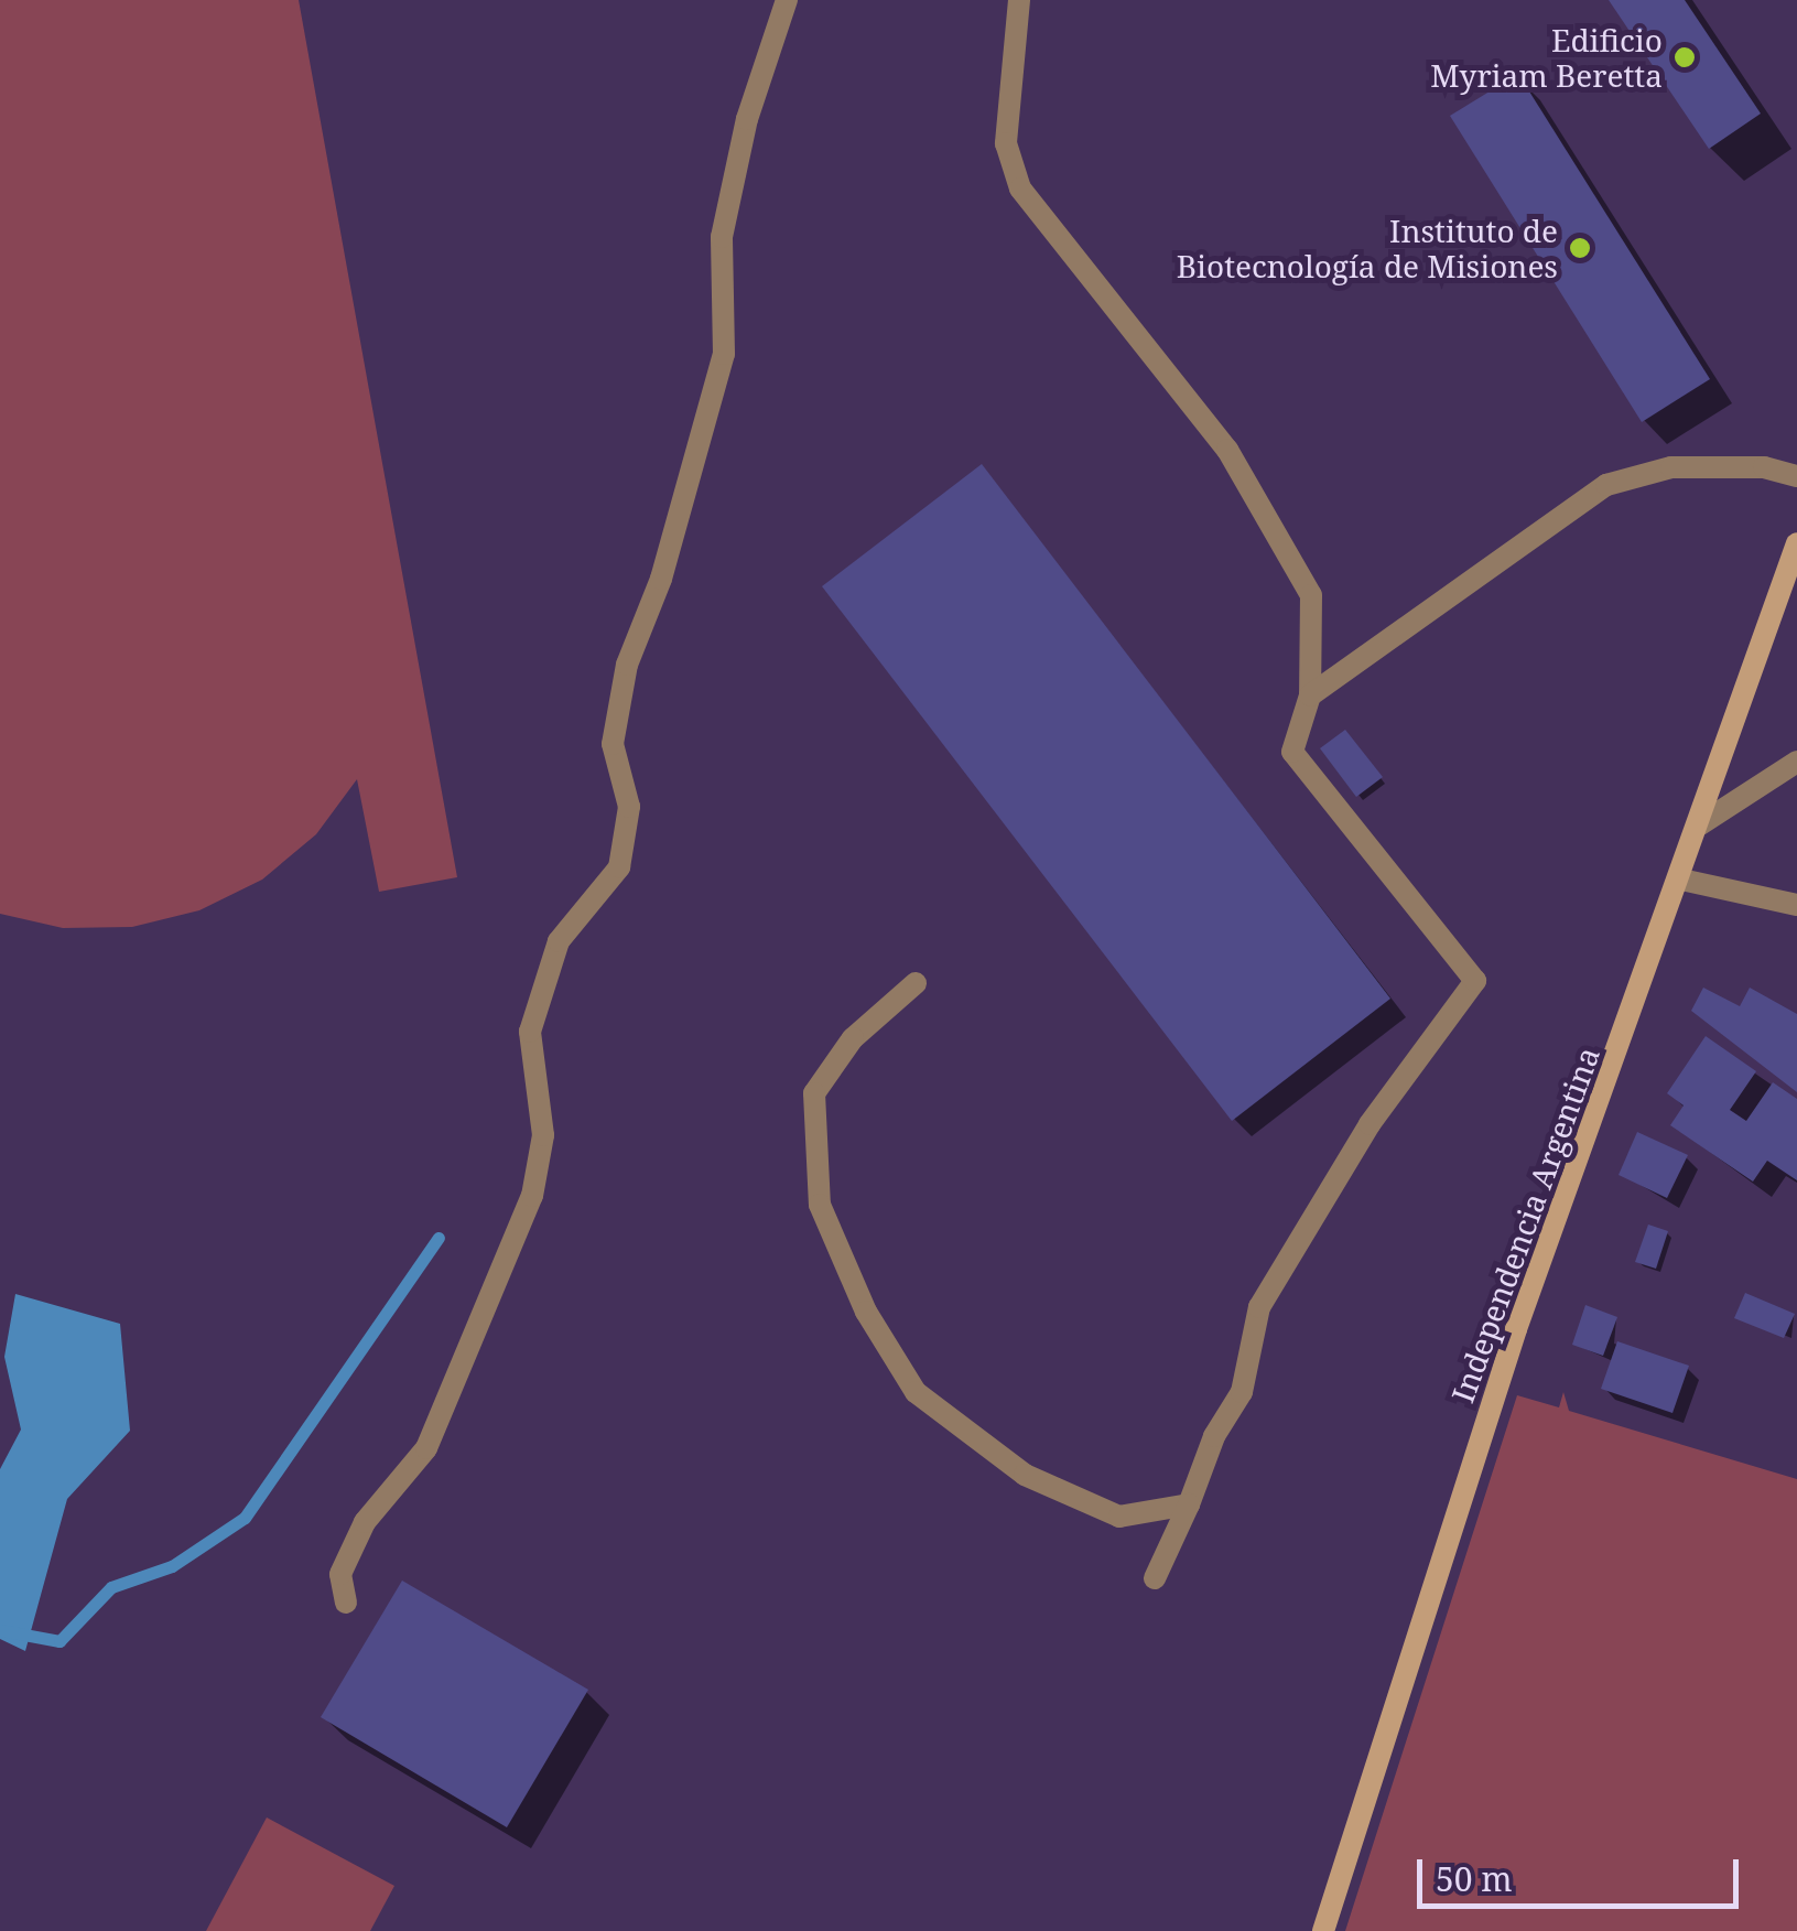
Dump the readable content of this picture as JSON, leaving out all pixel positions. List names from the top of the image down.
{
  "streets": {
    "main road": ["Independencia Argentina"]
  },
  "places": ["Edificio Myriam Beretta", "Instituto de Biotecnología de Misiones"],
  "scale_bar": "50 m"
}
